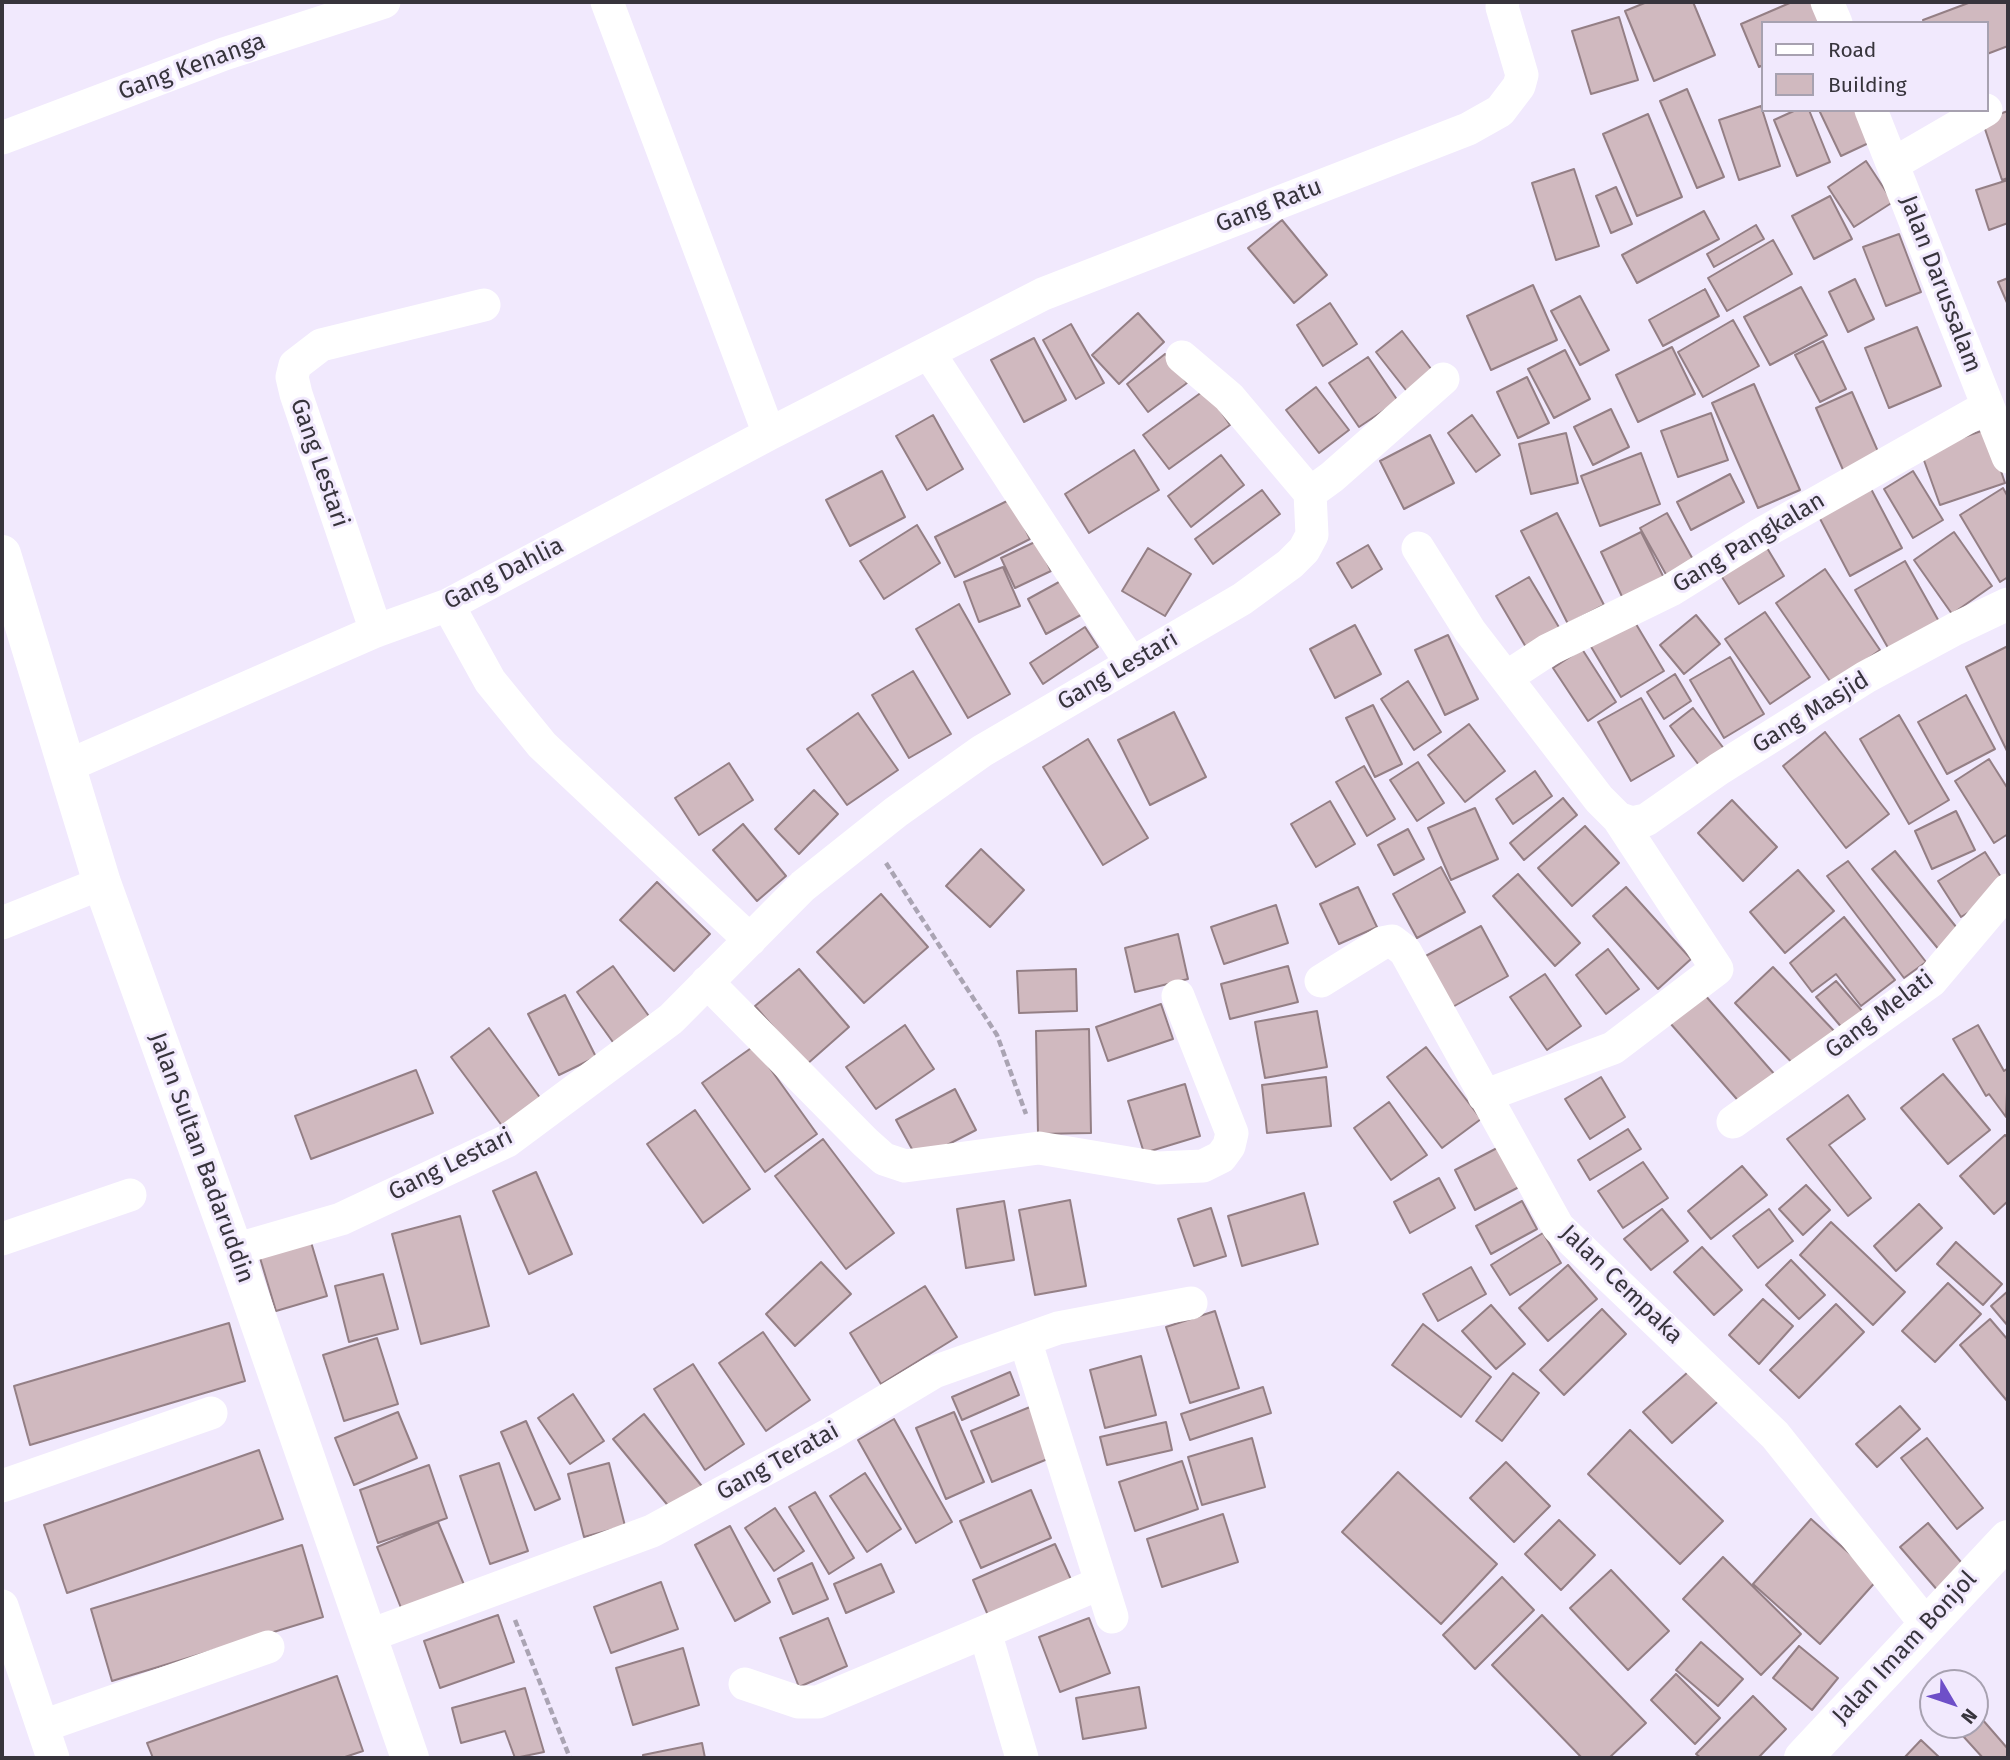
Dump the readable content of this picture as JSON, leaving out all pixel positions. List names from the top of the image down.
{
  "streets": {
    "main road": ["Jalan Sultan Badaruddin", "Jalan Imam Bonjol"],
    "street": [
      "Gang Kenanga",
      "Gang Ratu",
      "Jalan Darussalam",
      "Gang Lestari",
      "Gang Pangkalan",
      "Gang Dahlia",
      "Gang Masjid",
      "Gang Melati",
      "Jalan Cempaka",
      "Gang Teratai"
    ]
  },
  "crossings": [
    ["Gang Ratu", "Gang Dahlia"],
    ["Jalan Darussalam", "Gang Pangkalan"],
    ["Gang Lestari", "Gang Dahlia"],
    ["Gang Lestari", "Jalan Sultan Badaruddin"],
    ["Gang Dahlia", "Jalan Sultan Badaruddin"],
    ["Jalan Sultan Badaruddin", "Gang Teratai"],
    ["Jalan Cempaka", "Jalan Imam Bonjol"]
  ],
  "legend": ["Road", "Building"],
  "north": "bottom right"
}
